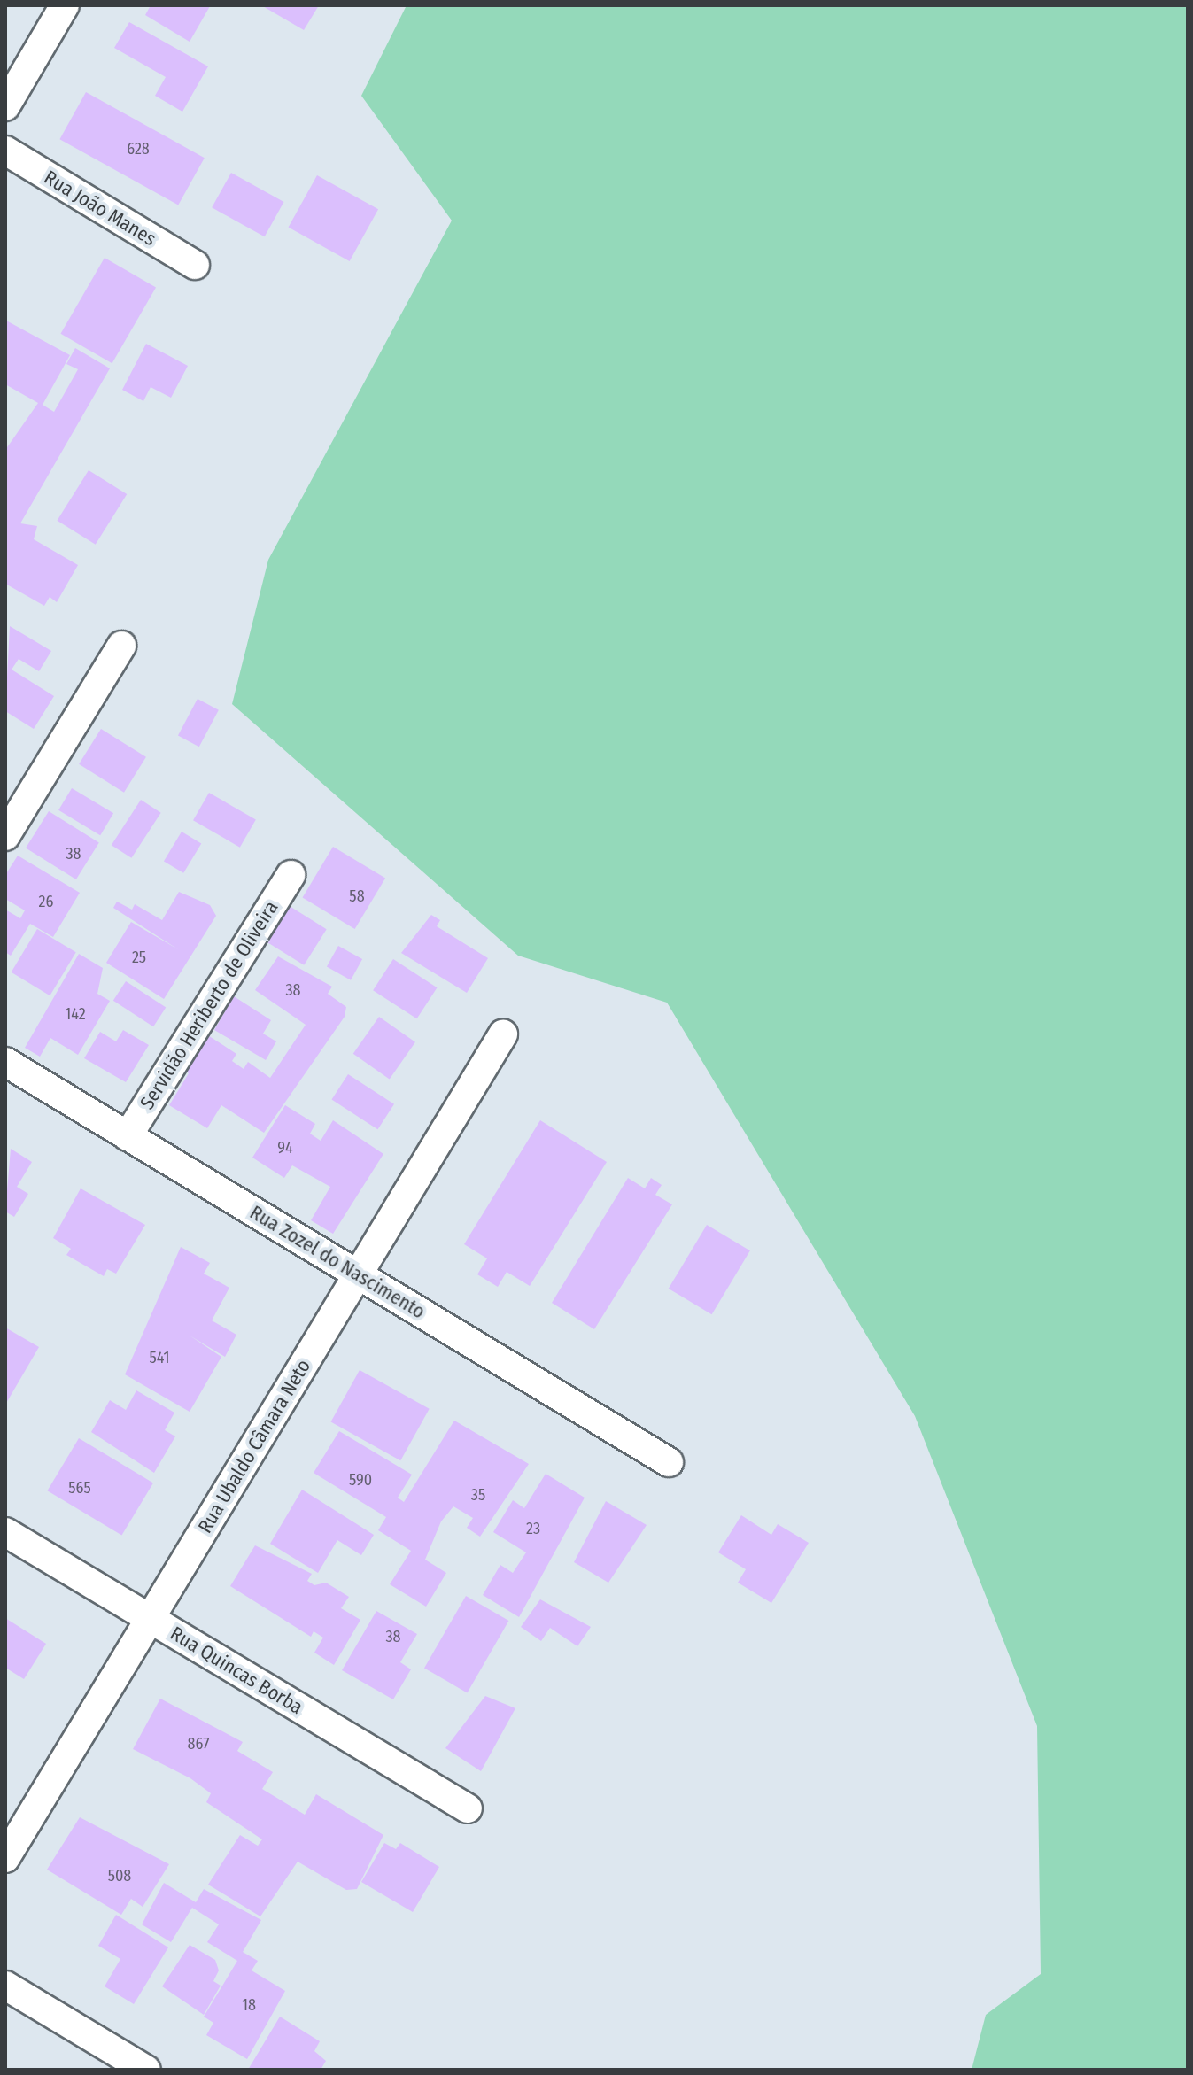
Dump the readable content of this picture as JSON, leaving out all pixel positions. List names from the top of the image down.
{
  "streets": {
    "street": [
      "Rua João Manes",
      "Servidão Heriberto de Oliveira",
      "Rua Zozel do Nascimento",
      "Rua Ubaldo Câmara Neto",
      "Rua Quincas Borba"
    ]
  },
  "crossings": [
    ["Servidão Heriberto de Oliveira", "Rua Zozel do Nascimento"],
    ["Rua Zozel do Nascimento", "Rua Ubaldo Câmara Neto"],
    ["Rua Ubaldo Câmara Neto", "Rua Quincas Borba"]
  ],
  "house_numbers": [
    "628",
    "38",
    "58",
    "26",
    "25",
    "38",
    "142",
    "94",
    "541",
    "590",
    "565",
    "35",
    "23",
    "38",
    "867",
    "508",
    "18"
  ]
}
